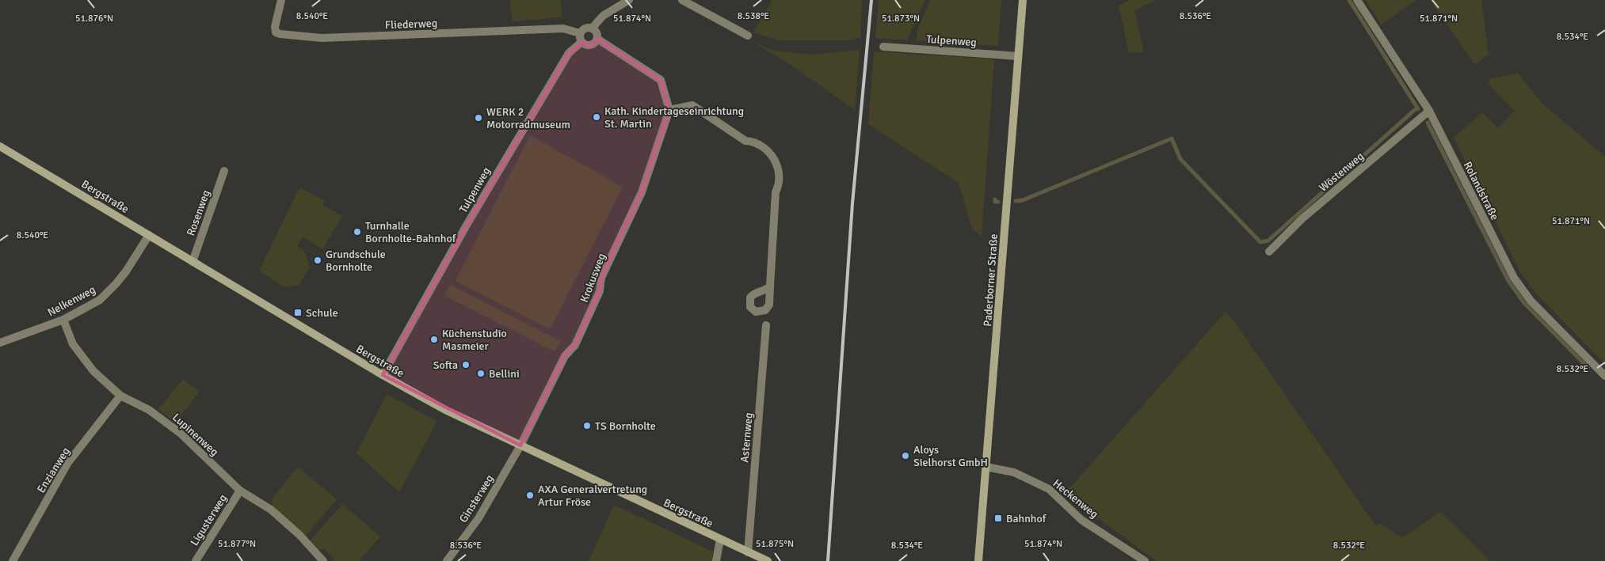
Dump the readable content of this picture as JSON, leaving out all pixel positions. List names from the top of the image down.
{
  "streets": {
    "street": [
      "Fliederweg",
      "Tulpenweg",
      "Wöstenweg",
      "Rolandstraße",
      "Bergstraße",
      "Rosenweg",
      "Krokusweg",
      "Paderborner Straße",
      "Nelkenweg",
      "Lupinenweg",
      "Asternweg",
      "Enzianweg",
      "Ginsterweg",
      "Heckenweg",
      "Ligusterweg"
    ]
  },
  "crossings": [
    ["Fliederweg", "Tulpenweg"],
    ["Tulpenweg", "Bergstraße"],
    ["Tulpenweg", "Paderborner Straße"],
    ["Wöstenweg", "Rolandstraße"],
    ["Bergstraße", "Rosenweg"],
    ["Bergstraße", "Krokusweg"],
    ["Bergstraße", "Nelkenweg"],
    ["Bergstraße", "Asternweg"],
    ["Bergstraße", "Ginsterweg"],
    ["Krokusweg", "Ginsterweg"],
    ["Paderborner Straße", "Heckenweg"],
    ["Nelkenweg", "Lupinenweg"],
    ["Lupinenweg", "Enzianweg"],
    ["Lupinenweg", "Ligusterweg"]
  ],
  "places": {
    "other": [
      "Kath. Kindertageseinrichtung St. Martin",
      "WERK 2 Motorradmuseum",
      "Turnhalle Bornholte-Bahnhof",
      "Grundschule Bornholte",
      "Küchenstudio Masmeier",
      "Softa",
      "Bellini",
      "TS Bornholte",
      "Aloys Sielhorst GmbH",
      "AXA Generalvertretung Artur Fröse"
    ],
    "transit": ["Schule", "Bahnhof"]
  },
  "coordinates": [
    "8.540°E",
    "8.536°E",
    "8.538°E",
    "51.876°N",
    "51.874°N",
    "51.873°N",
    "51.871°N",
    "8.534°E",
    "8.532°E",
    "51.877°N",
    "51.875°N"
  ]
}
